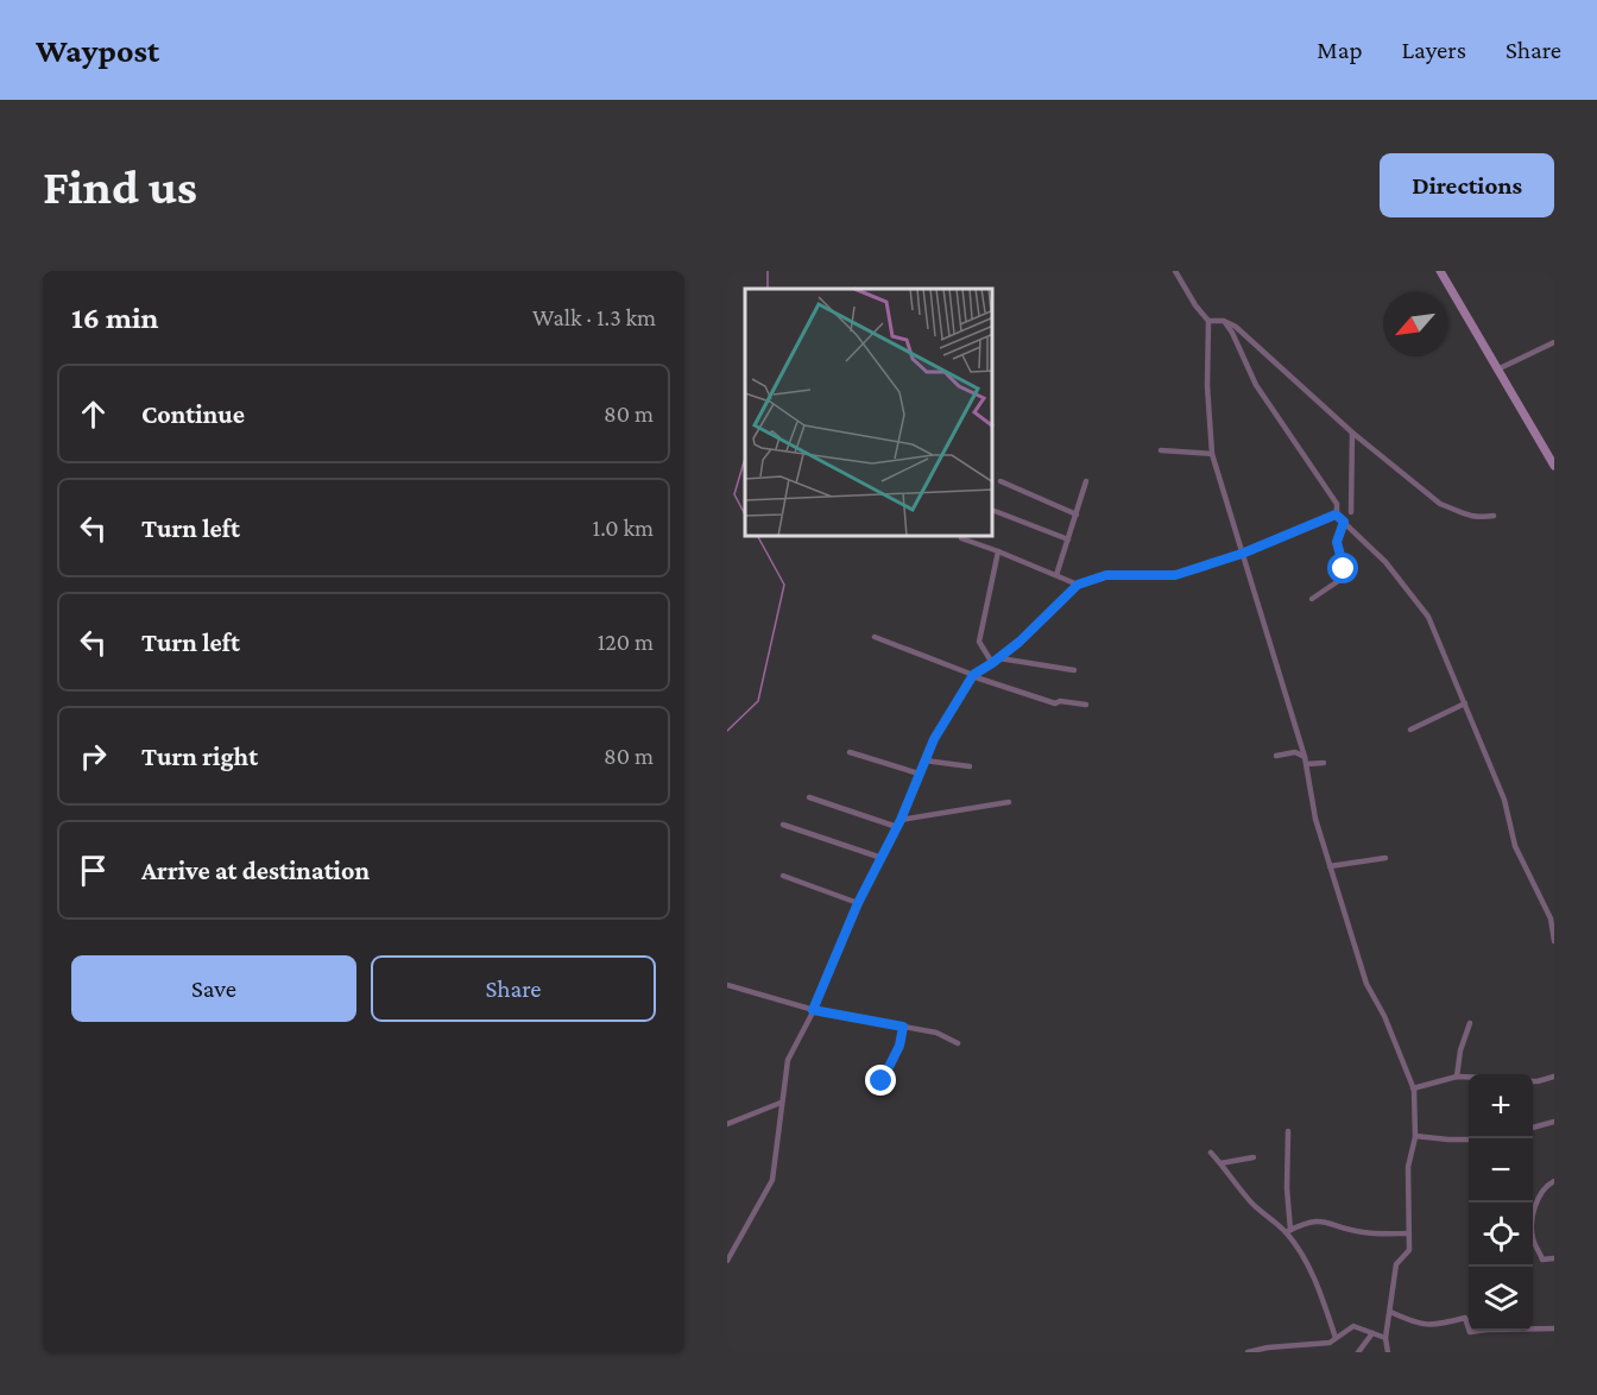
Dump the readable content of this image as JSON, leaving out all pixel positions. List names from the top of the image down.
{
  "north": "bottom left",
  "page": {
    "header": "Waypost",
    "nav": ["Map", "Layers", "Share"],
    "buttons": [
      "Directions",
      ["Save", "Share"]
    ],
    "title": "Find us",
    "heading": ["16 min", "Walk · 1.3 km"],
    "list": [
      ["Continue", "80 m"],
      ["Turn left", "1.0 km"],
      ["Turn left", "120 m"],
      ["Turn right", "80 m"],
      "Arrive at destination"
    ],
    "map_buttons": ["+", "−"]
  }
}
